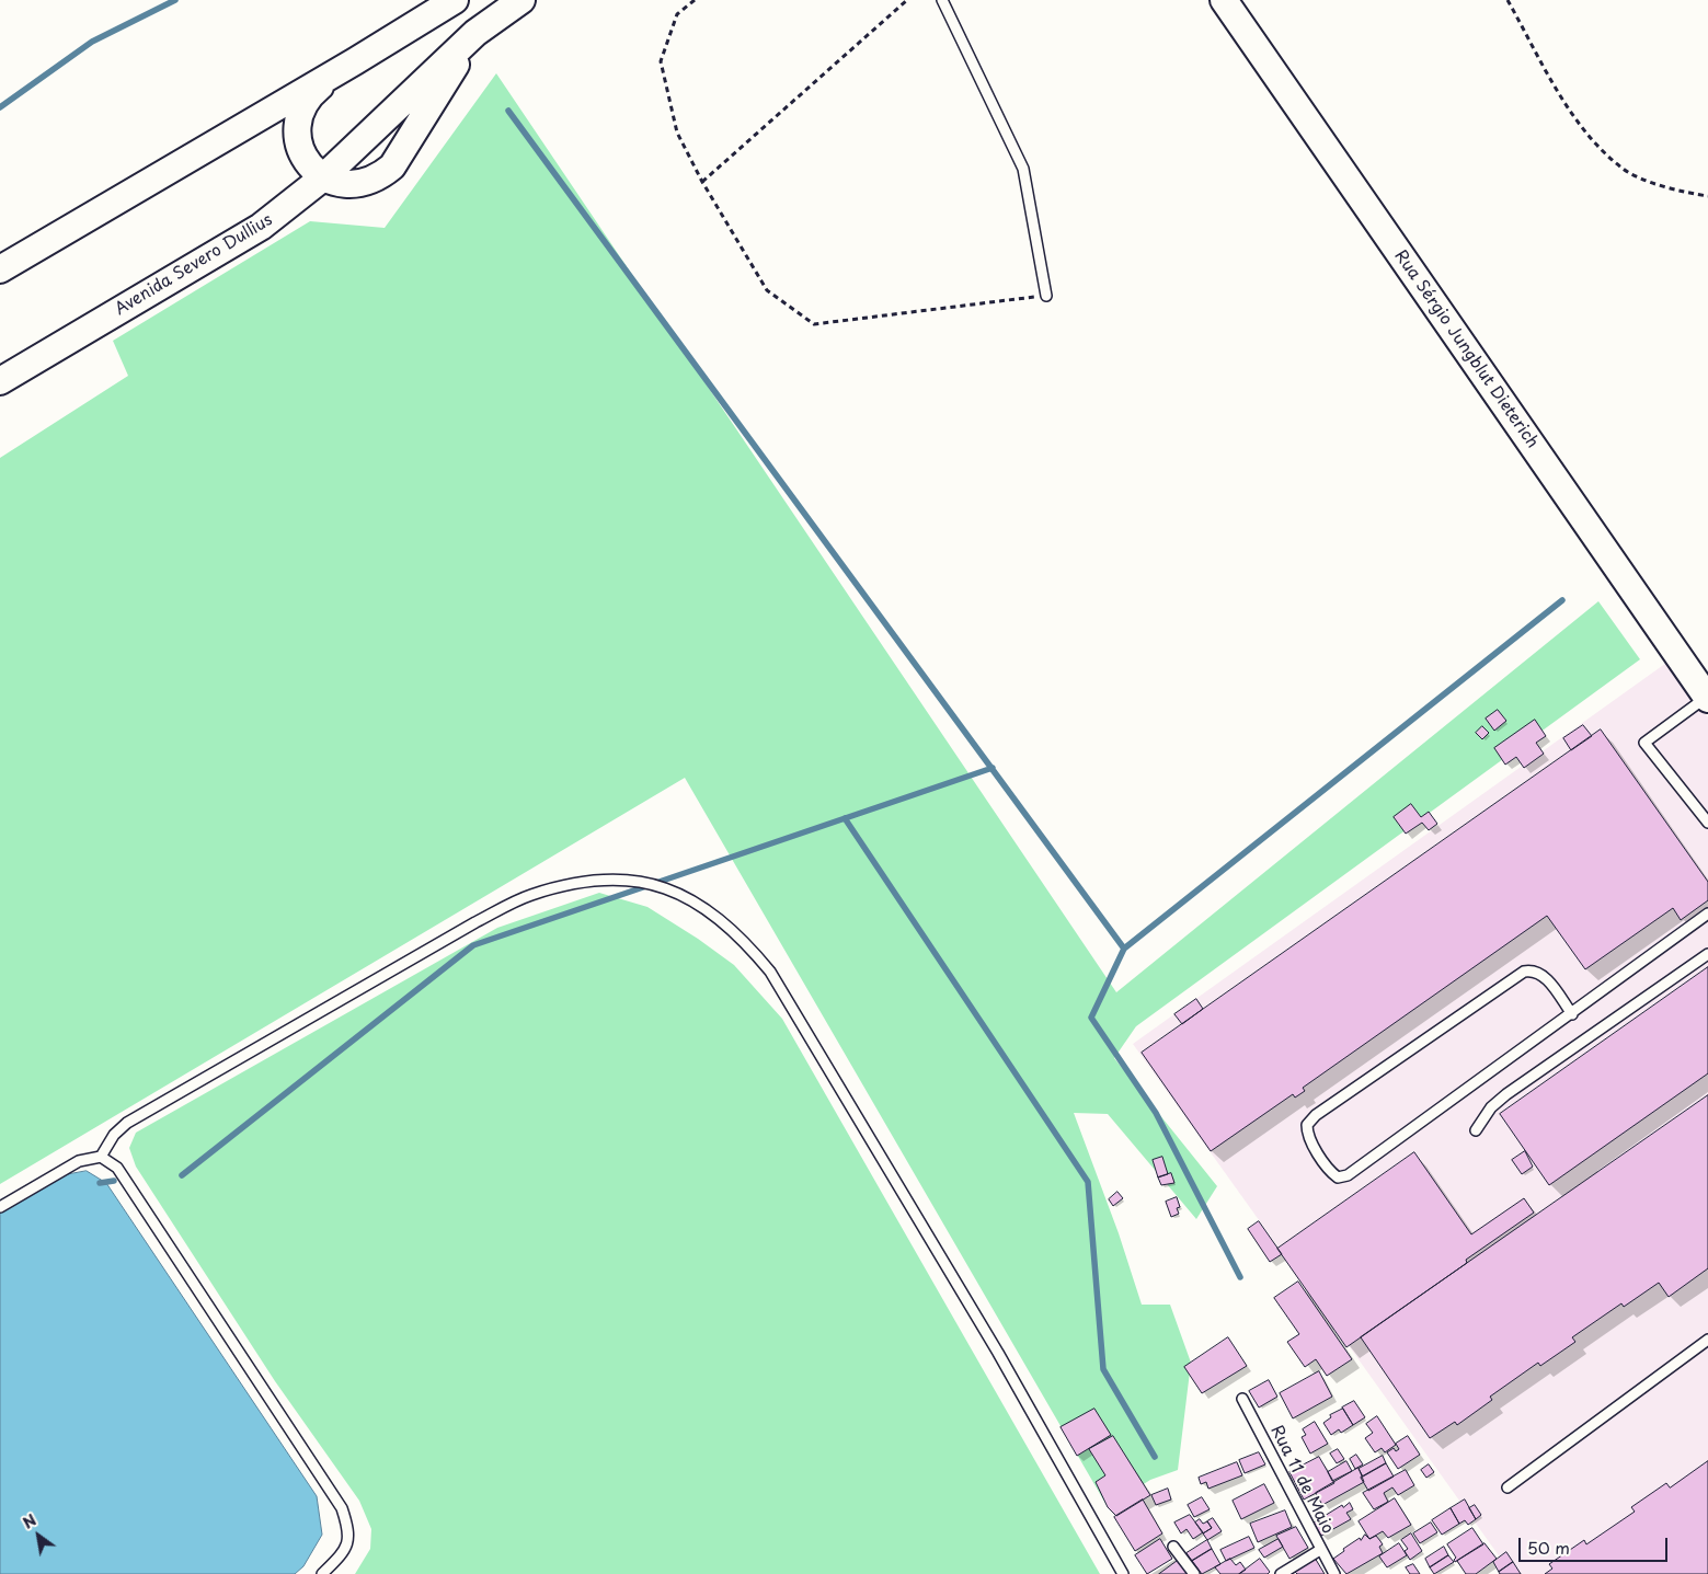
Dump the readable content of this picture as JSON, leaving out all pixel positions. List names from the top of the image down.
{
  "streets": {
    "main road": ["Avenida Severo Dullius", "Rua Sérgio Jungblut Dieterich"],
    "lane": ["Rua 11 de Maio"]
  },
  "scale_bar": "50 m",
  "north": "top left"
}
